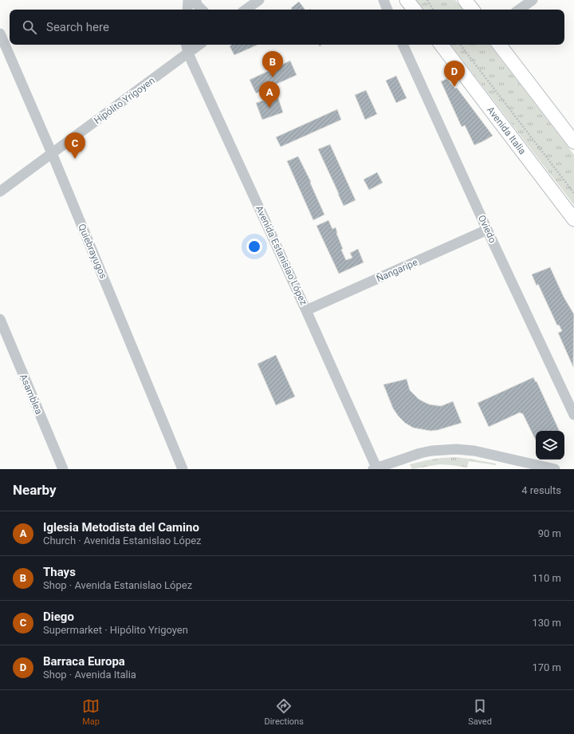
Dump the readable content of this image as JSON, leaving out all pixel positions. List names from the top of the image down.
{
  "streets": {
    "main road": ["Avenida Italia"],
    "street": [
      "Hipólito Yrigoyen",
      "Oviedo",
      "Quiebrayugos",
      "Avenida Estanislao López",
      "Ñangaripe",
      "Asamblea"
    ]
  },
  "crossings": [
    ["Hipólito Yrigoyen", "Quiebrayugos"],
    ["Hipólito Yrigoyen", "Avenida Estanislao López"],
    ["Oviedo", "Ñangaripe"],
    ["Avenida Estanislao López", "Ñangaripe"]
  ],
  "page": {
    "search": "Search here",
    "pins": [
      "B",
      "D",
      "A",
      "C"
    ],
    "heading": ["Nearby", "4 results"],
    "list": [
      {
        "mark": "A",
        "name": "Iglesia Metodista del Camino",
        "note": "Church · Avenida Estanislao López",
        "value": "90 m"
      },
      {
        "mark": "B",
        "name": "Thays",
        "note": "Shop · Avenida Estanislao López",
        "value": "110 m"
      },
      {
        "mark": "C",
        "name": "Diego",
        "note": "Supermarket · Hipólito Yrigoyen",
        "value": "130 m"
      },
      {
        "mark": "D",
        "name": "Barraca Europa",
        "note": "Shop · Avenida Italia",
        "value": "170 m"
      }
    ],
    "nav": ["Map", "Directions", "Saved"]
  }
}
